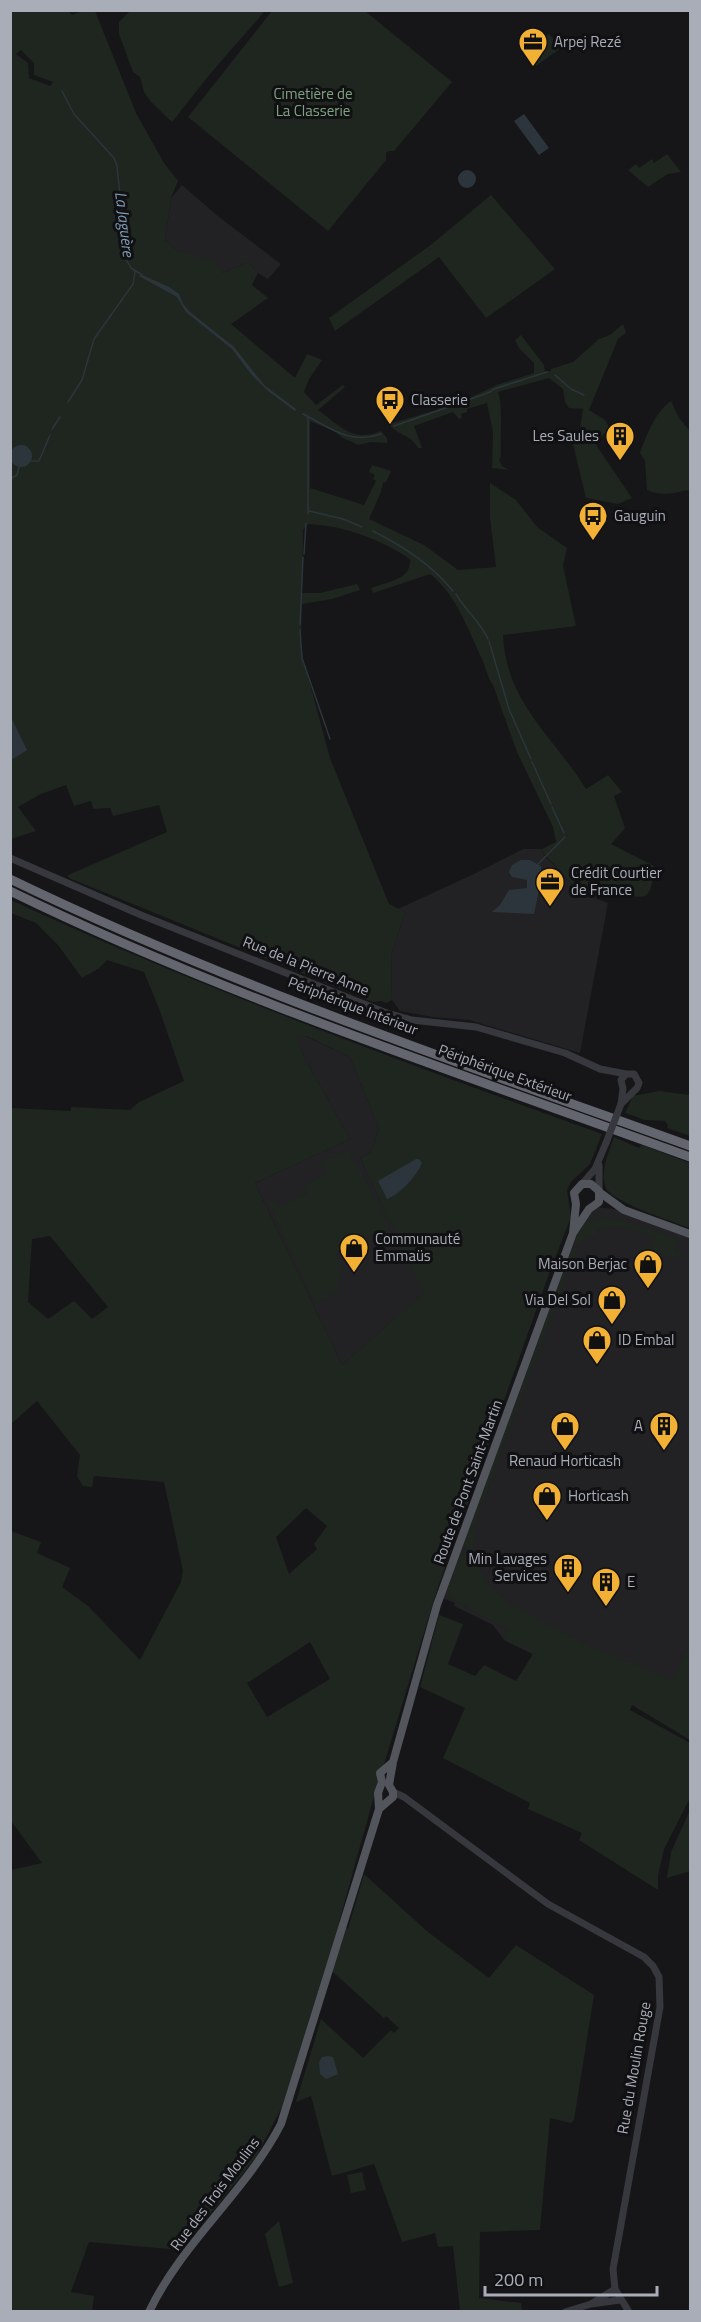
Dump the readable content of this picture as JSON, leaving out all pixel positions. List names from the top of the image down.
{
  "streets": {
    "highway": ["Périphérique Intérieur", "Périphérique Extérieur"],
    "main road": ["Route de Pont Saint-Martin", "Rue des Trois Moulins"],
    "street": ["Rue de la Pierre Anne", "Rue du Moulin Rouge"]
  },
  "crossings": [
    ["Rue du Moulin Rouge", "Rue des Trois Moulins"]
  ],
  "water": ["La Jaguère"],
  "parks": ["Cimetière de La Classerie"],
  "places": {
    "office": ["Arpej Rezé", "Crédit Courtier de France"],
    "bus stop": ["Classerie", "Gauguin"],
    "building": [
      "Les Saules",
      "A",
      "Min Lavages Services",
      "E"
    ],
    "shop": [
      "Communauté Emmaüs",
      "Maison Berjac",
      "Via Del Sol",
      "ID Embal",
      "Renaud Horticash",
      "Horticash"
    ]
  },
  "scale_bar": "200 m"
}
